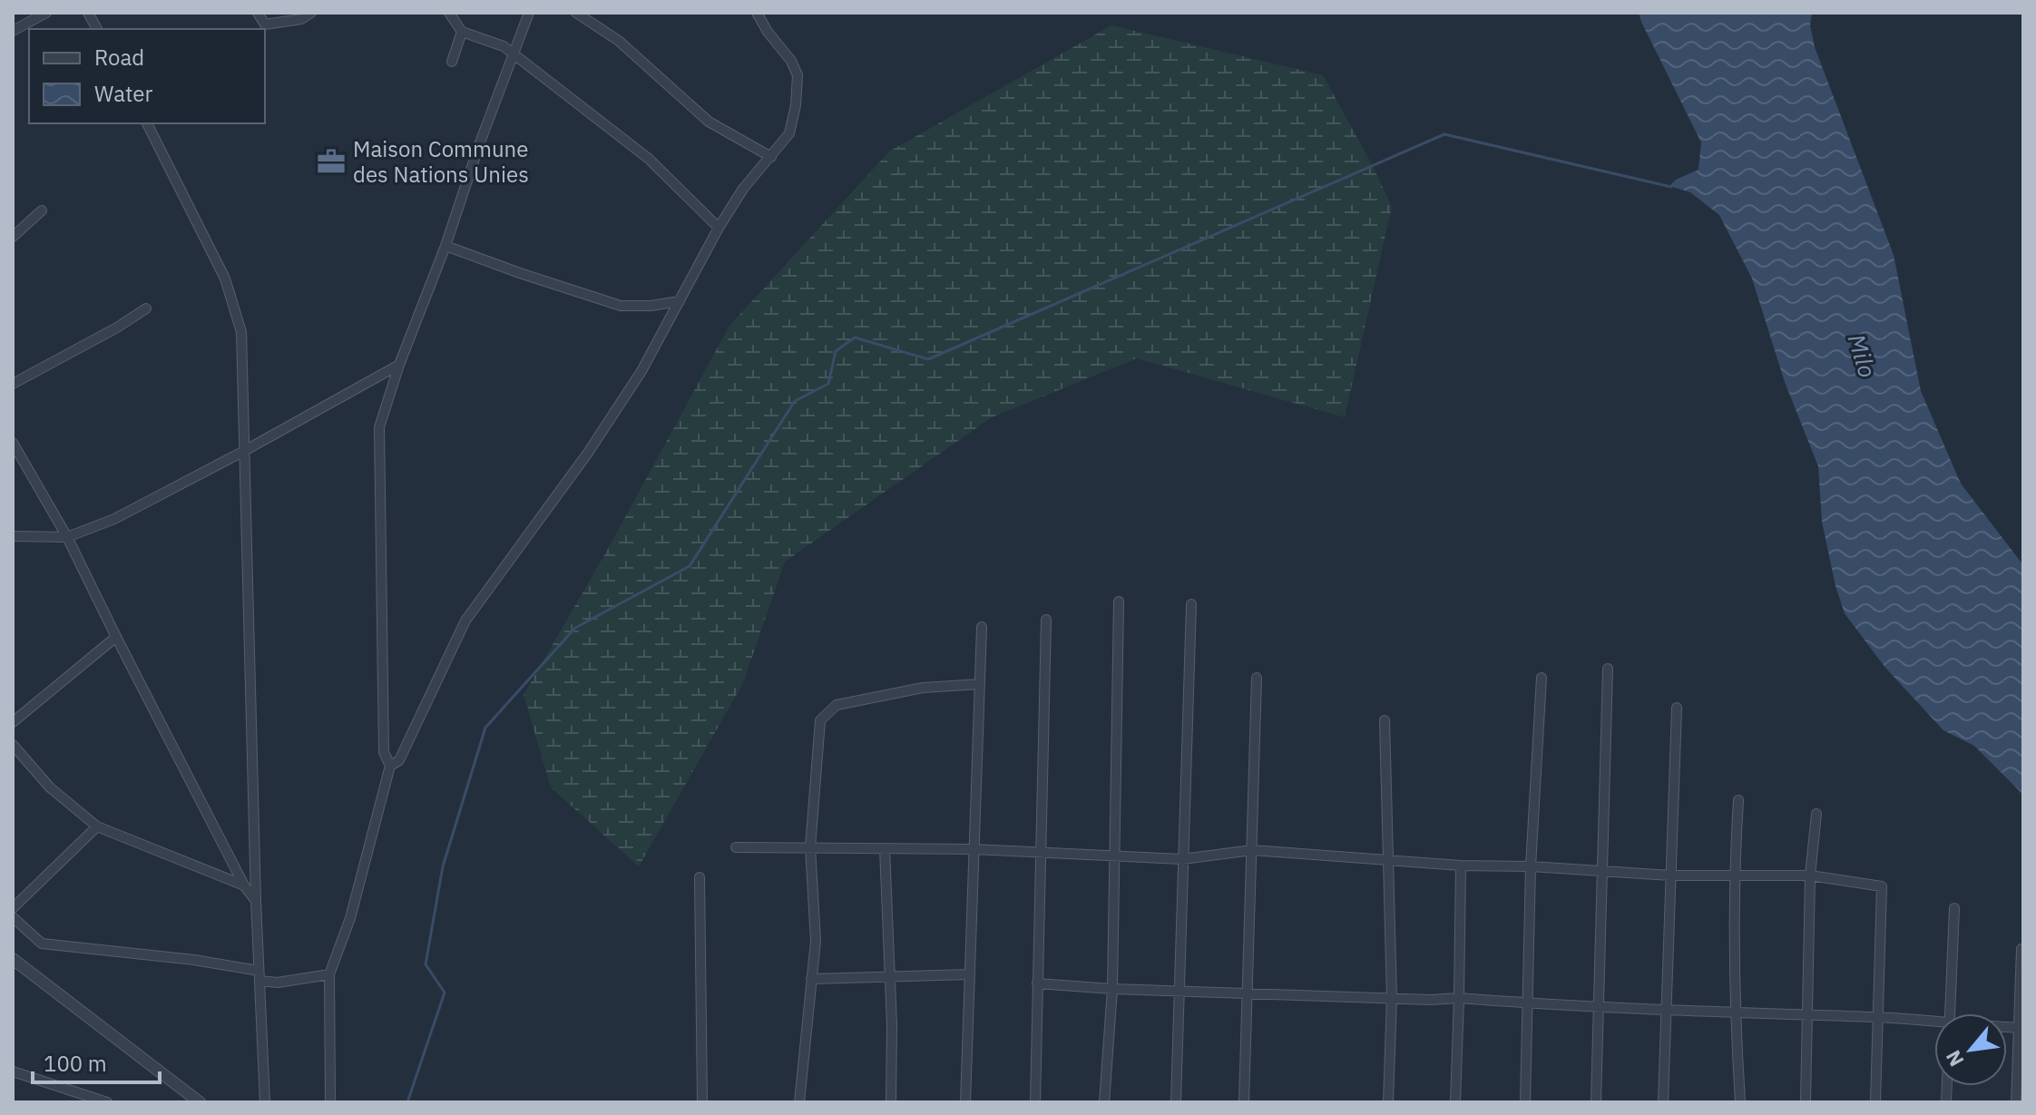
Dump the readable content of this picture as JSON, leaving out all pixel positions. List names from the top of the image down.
{
  "water": ["Milo"],
  "places": {
    "office": ["Maison Commune des Nations Unies"]
  },
  "legend": ["Road", "Water"],
  "scale_bar": "100 m",
  "north": "bottom left"
}
